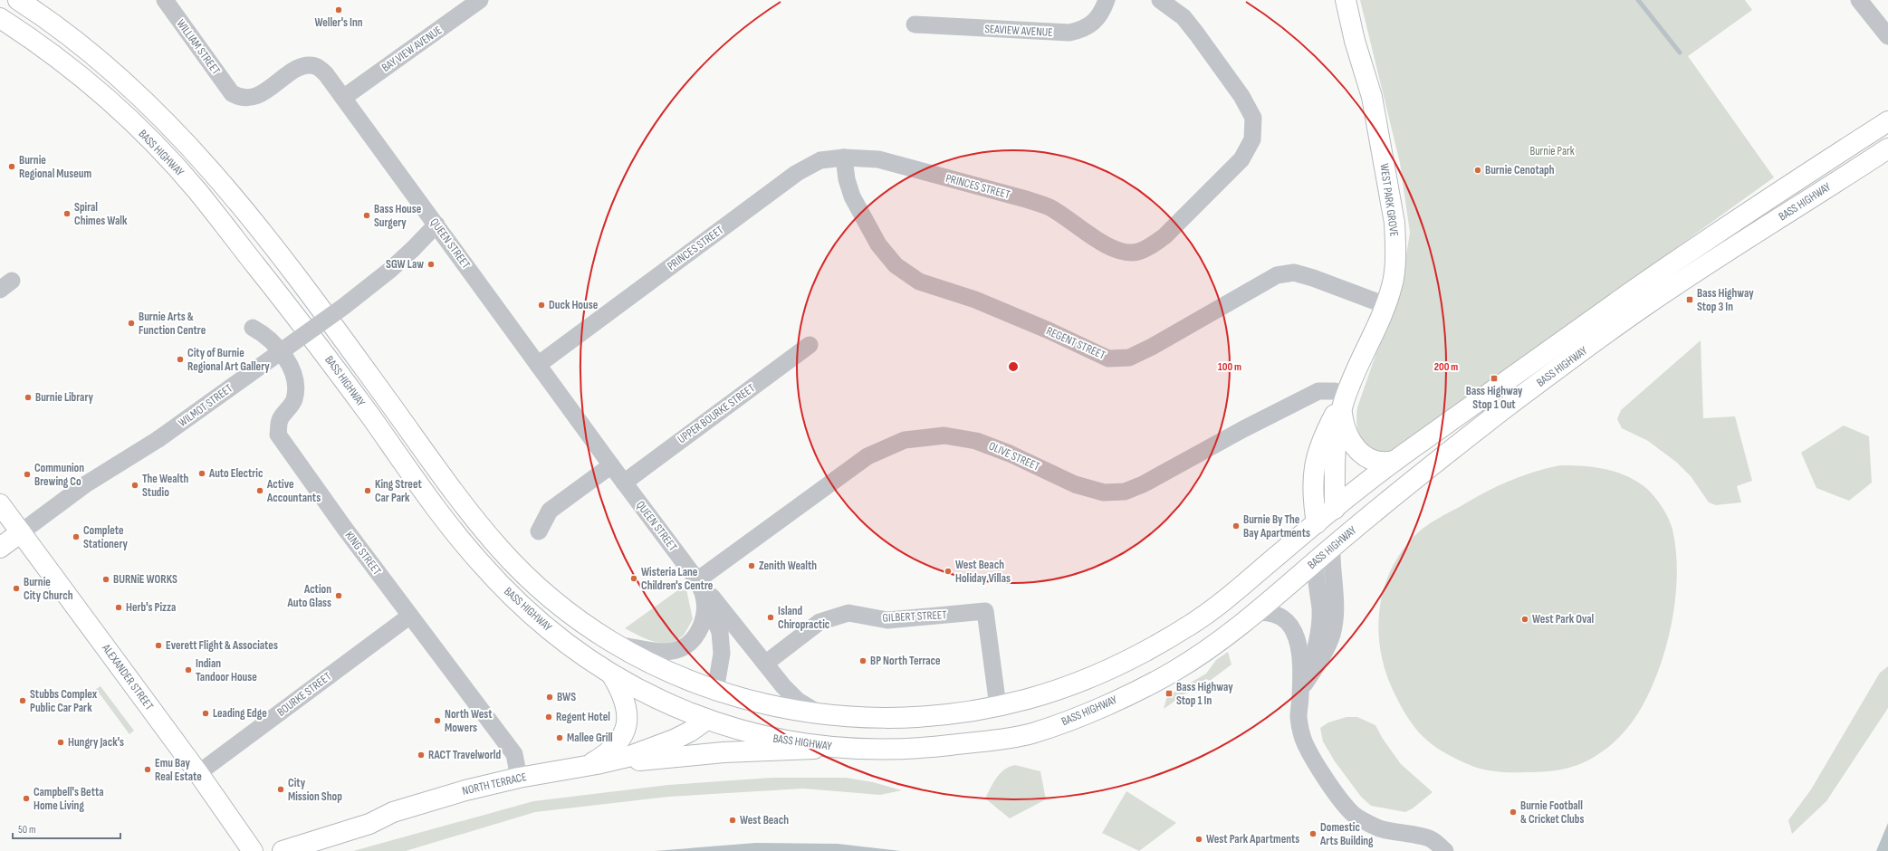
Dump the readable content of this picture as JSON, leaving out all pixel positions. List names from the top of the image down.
{
  "streets": {
    "main road": [
      "BASS HIGHWAY",
      "WEST PARK GROVE",
      "WILMOT STREET",
      "ALEXANDER STREET",
      "NORTH TERRACE"
    ],
    "street": [
      "SEAVIEW AVENUE",
      "WILLIAM STREET",
      "BAY VIEW AVENUE",
      "PRINCES STREET",
      "QUEEN STREET",
      "REGENT STREET",
      "UPPER BOURKE STREET",
      "OLIVE STREET",
      "KING STREET",
      "GILBERT STREET",
      "BOURKE STREET"
    ]
  },
  "crossings": [
    ["WILLIAM STREET", "QUEEN STREET"],
    ["BAY VIEW AVENUE", "QUEEN STREET"],
    ["BASS HIGHWAY", "WEST PARK GROVE"],
    ["BASS HIGHWAY", "QUEEN STREET"],
    ["BASS HIGHWAY", "GILBERT STREET"],
    ["BASS HIGHWAY", "NORTH TERRACE"],
    ["PRINCES STREET", "QUEEN STREET"],
    ["PRINCES STREET", "REGENT STREET"],
    ["WEST PARK GROVE", "REGENT STREET"],
    ["WEST PARK GROVE", "OLIVE STREET"],
    ["QUEEN STREET", "WILMOT STREET"],
    ["QUEEN STREET", "UPPER BOURKE STREET"],
    ["QUEEN STREET", "OLIVE STREET"],
    ["WILMOT STREET", "ALEXANDER STREET"],
    ["KING STREET", "BOURKE STREET"],
    ["KING STREET", "NORTH TERRACE"],
    ["ALEXANDER STREET", "BOURKE STREET"]
  ],
  "parks": ["Burnie Park"],
  "places": {
    "other": [
      "Weller's Inn",
      "Burnie Regional Museum",
      "Burnie Cenotaph",
      "Spiral Chimes Walk",
      "Bass House Surgery",
      "SGW Law",
      "Duck House",
      "Burnie Arts & Function Centre",
      "City of Burnie Regional Art Gallery",
      "Burnie Library",
      "Auto Electric",
      "Communion Brewing Co",
      "The Wealth Studio",
      "Active Accountants",
      "King Street Car Park",
      "Burnie By The Bay Apartments",
      "Complete Stationery",
      "Zenith Wealth",
      "West Beach Holiday Villas",
      "Wisteria Lane Children's Centre",
      "BURNiE WORKS",
      "Burnie City Church",
      "Action Auto Glass",
      "Herb's Pizza",
      "Island Chiropractic",
      "West Park Oval",
      "Everett Flight & Associates",
      "BP North Terrace",
      "Indian Tandoor House",
      "BWS",
      "Stubbs Complex Public Car Park",
      "Leading Edge",
      "Regent Hotel",
      "North West Mowers",
      "Mallee Grill",
      "Hungry Jack's",
      "RACT Travelworld",
      "Emu Bay Real Estate",
      "City Mission Shop",
      "Campbell's Betta Home Living",
      "Burnie Football & Cricket Clubs",
      "West Beach",
      "Domestic Arts Building",
      "West Park Apartments"
    ],
    "transit": ["Bass Highway Stop 3 In", "Bass Highway Stop 1 Out", "Bass Highway Stop 1 In"]
  },
  "scale_bar": "50 m",
  "rings": ["100 m", "200 m"]
}
